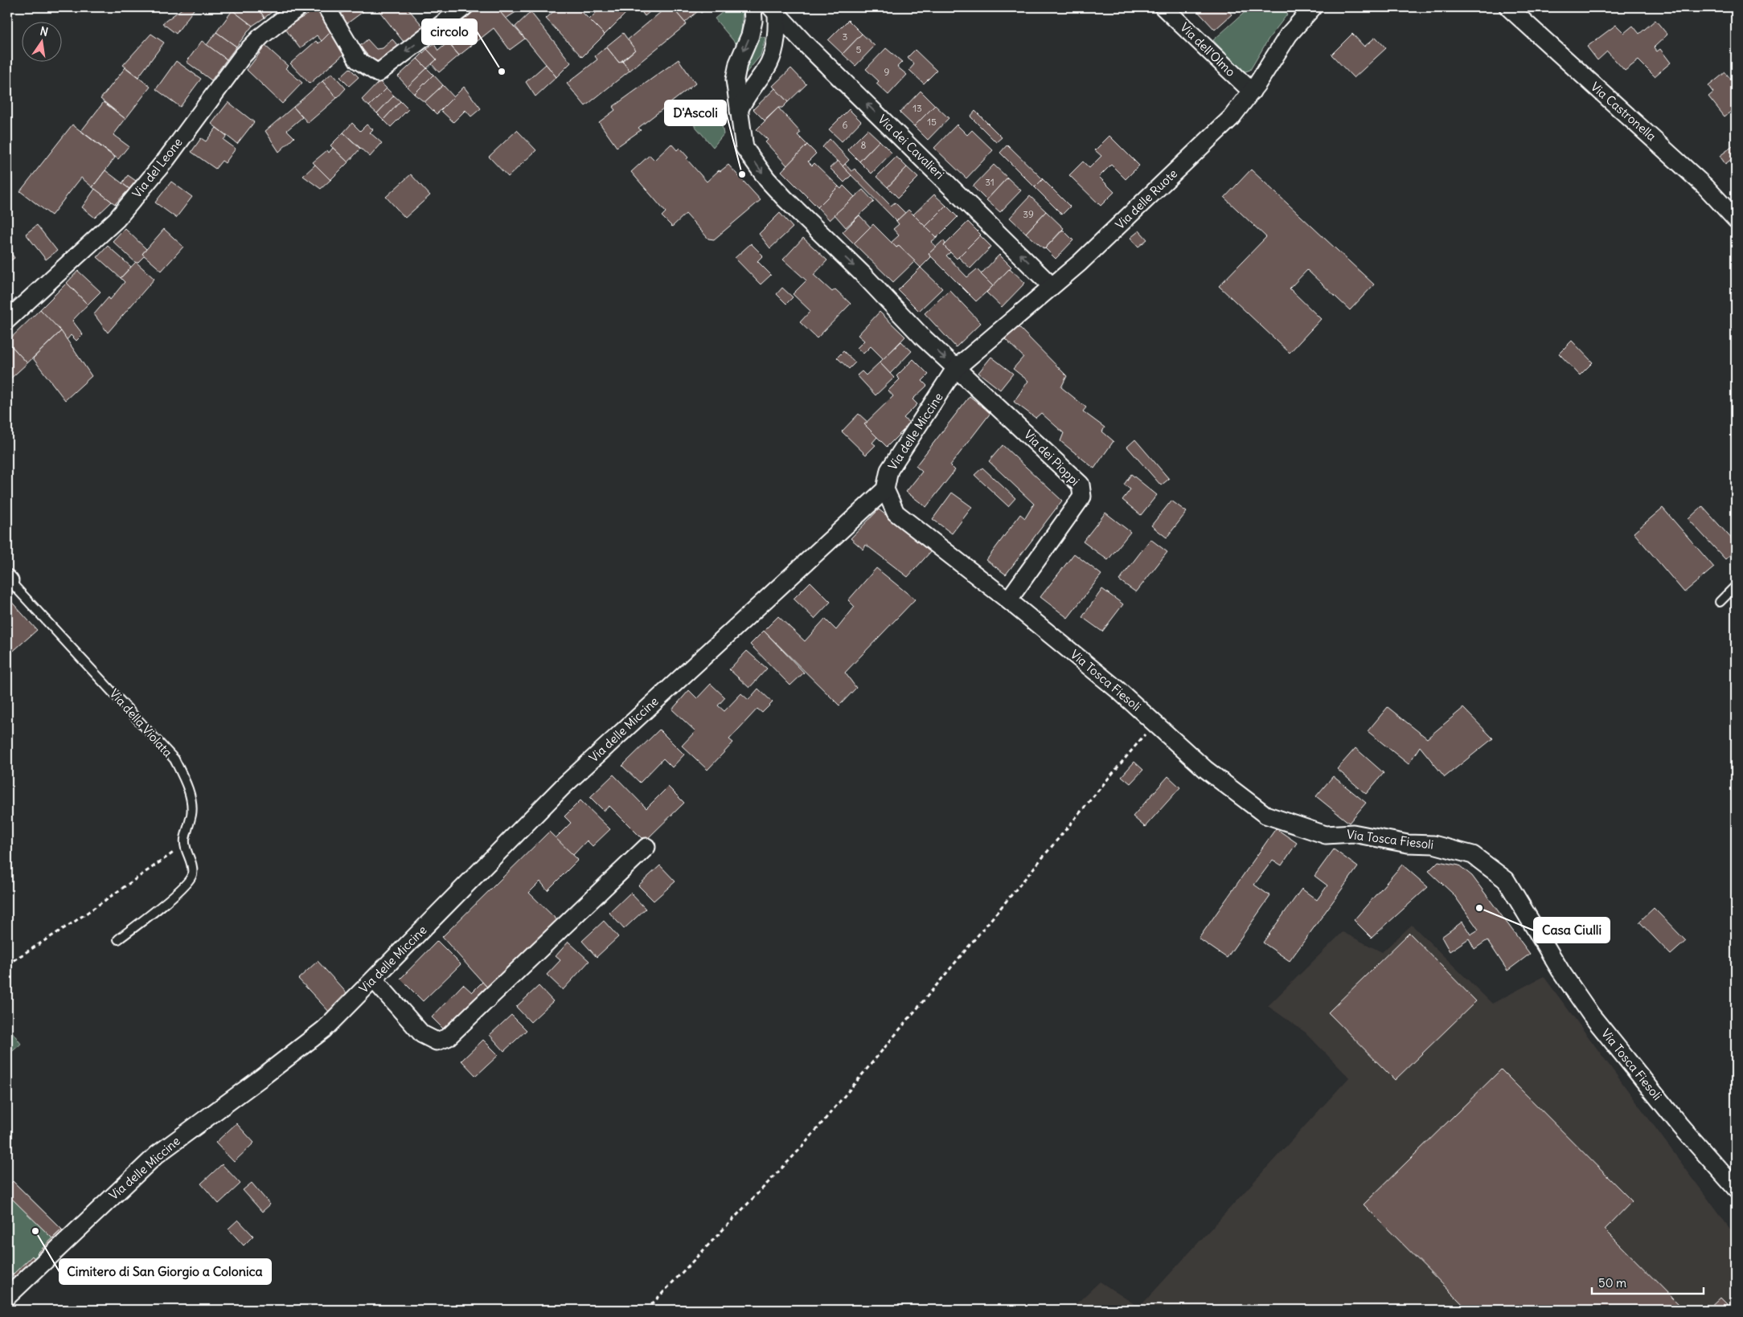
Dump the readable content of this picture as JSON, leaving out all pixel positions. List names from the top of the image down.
{
  "streets": {
    "street": [
      "Via dell'Olmo",
      "Via Castronella",
      "Via dei Cavalieri",
      "Via del Leone",
      "Via delle Ruote",
      "Via delle Miccine",
      "Via dei Pioppi",
      "Via Tosca Fiesoli"
    ],
    "lane": ["Via della Violata"]
  },
  "crossings": [
    ["Via dell'Olmo", "Via delle Ruote"],
    ["Via dei Cavalieri", "Via delle Ruote"],
    ["Via delle Ruote", "Via delle Miccine"],
    ["Via delle Ruote", "Via dei Pioppi"],
    ["Via delle Miccine", "Via dei Pioppi"],
    ["Via delle Miccine", "Via Tosca Fiesoli"],
    ["Via dei Pioppi", "Via Tosca Fiesoli"]
  ],
  "places": [
    "circolo",
    "D'Ascoli",
    "Casa Ciulli",
    "Cimitero di San Giorgio a Colonica"
  ],
  "house_numbers": [
    "3",
    "5",
    "9",
    "13",
    "15",
    "6",
    "8",
    "31",
    "39"
  ],
  "scale_bar": "50 m",
  "north": "top"
}
